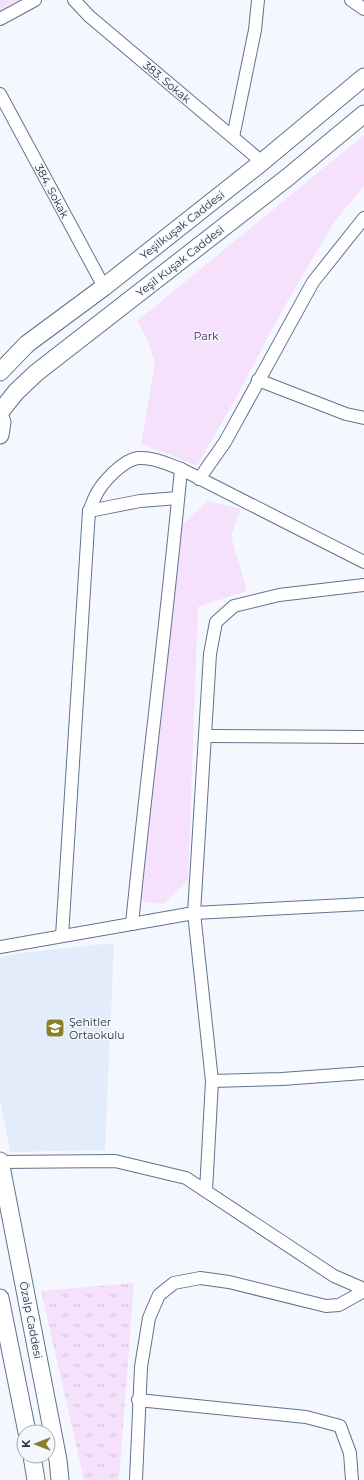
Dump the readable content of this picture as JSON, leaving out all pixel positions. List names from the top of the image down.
{
  "streets": {
    "main road": ["Yeşilkuşak Caddesi", "Yeşil Kuşak Caddesi", "Özalp Caddesi"],
    "street": ["383. Sokak", "384. Sokak"]
  },
  "crossings": [
    ["383. Sokak", "Yeşilkuşak Caddesi"],
    ["384. Sokak", "Yeşilkuşak Caddesi"]
  ],
  "parks": ["Park"],
  "places": {
    "school or university": ["Şehitler Ortaokulu"]
  },
  "north": "left"
}
